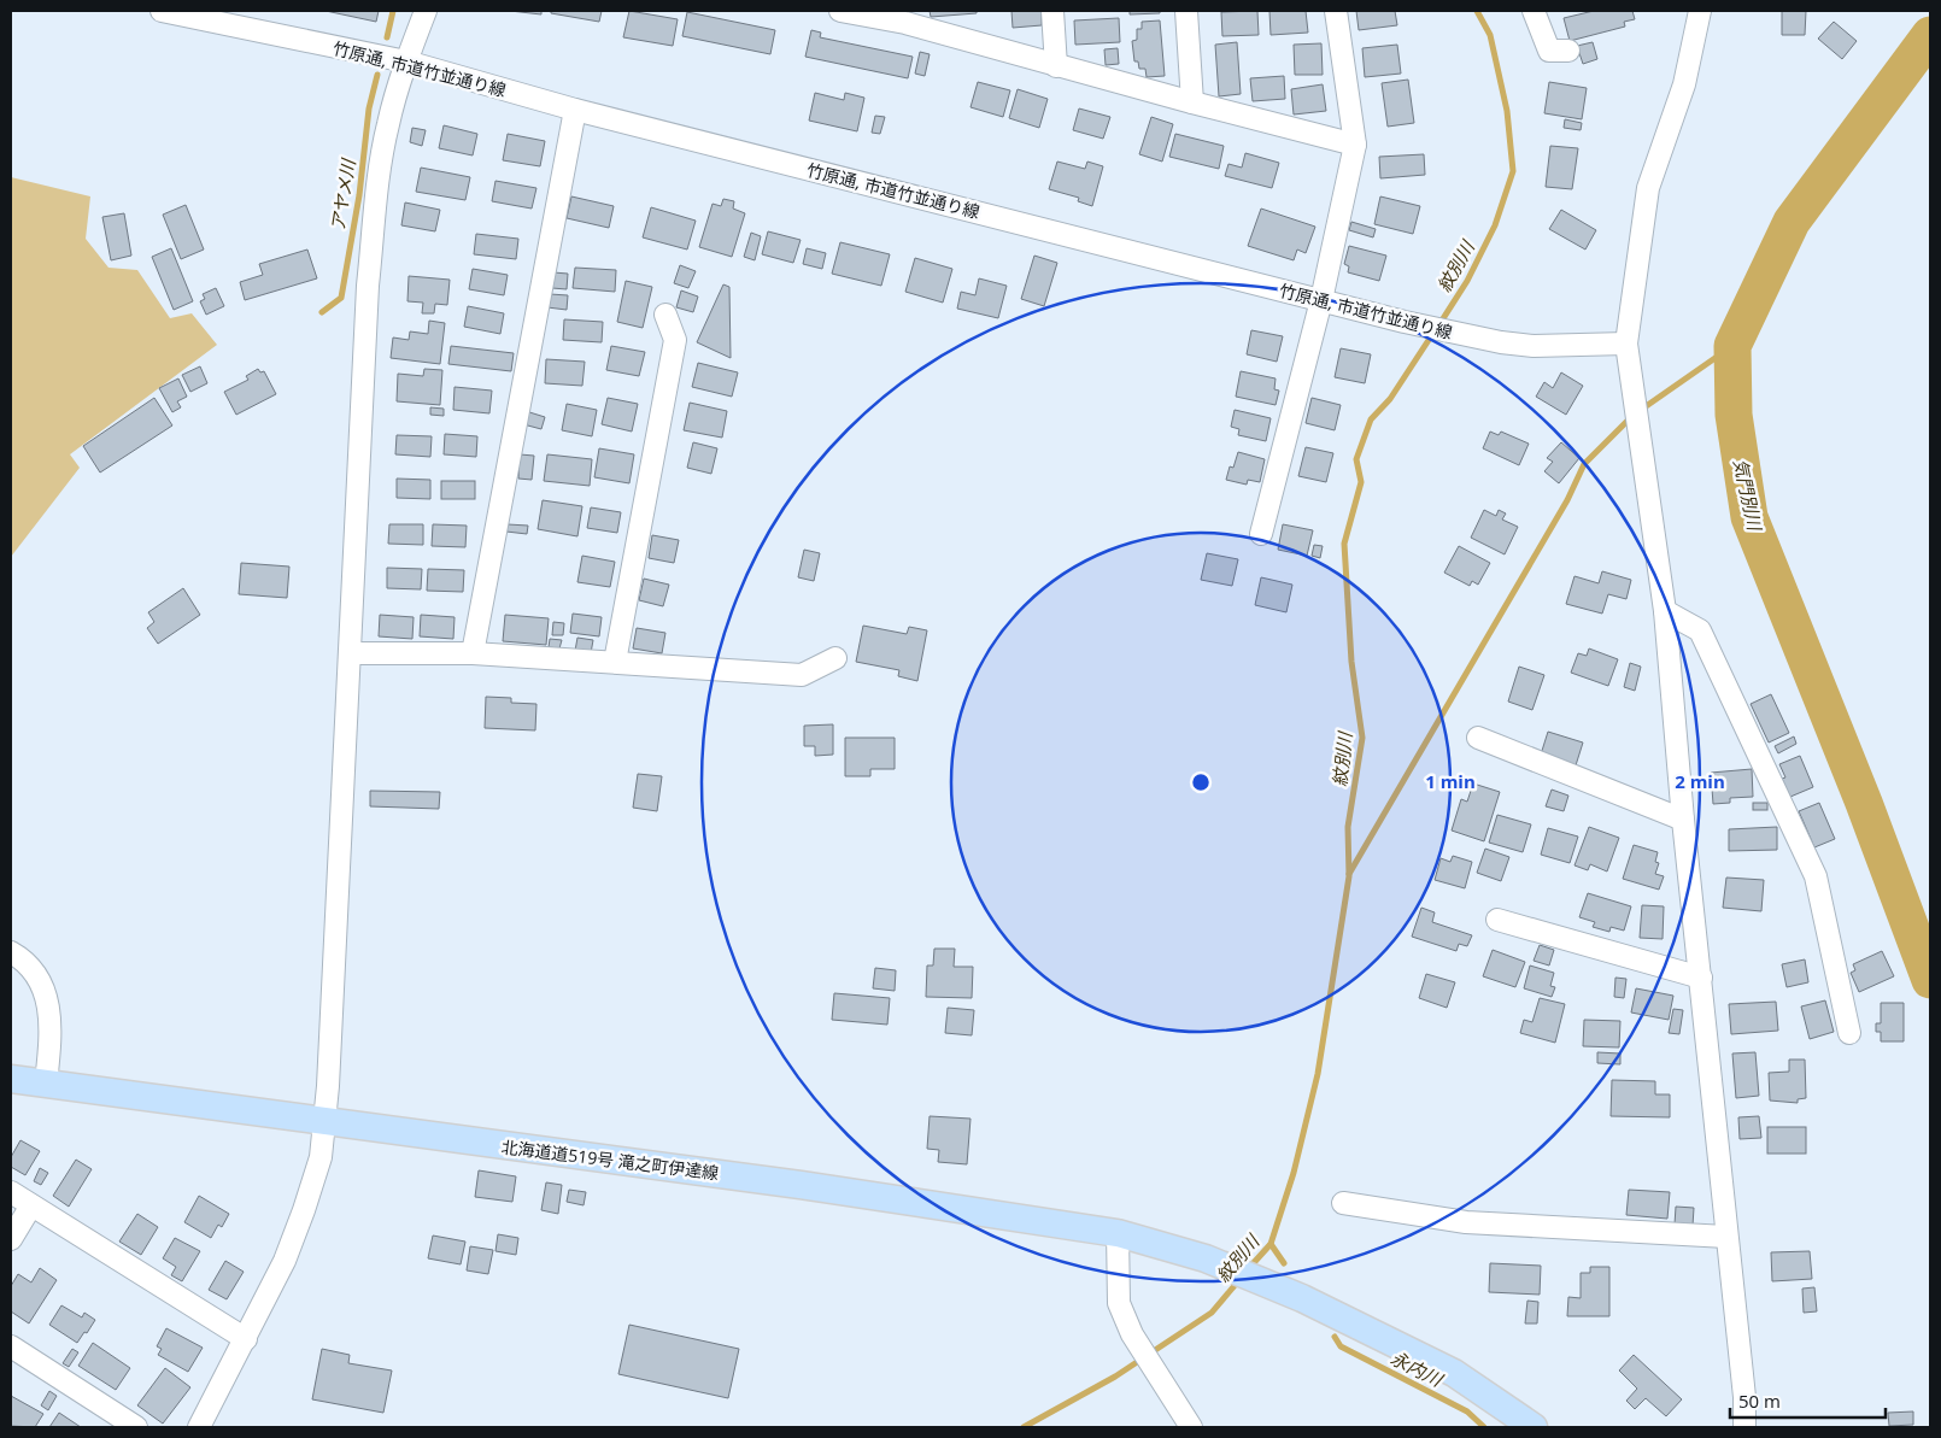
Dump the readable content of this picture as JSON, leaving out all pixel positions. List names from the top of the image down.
{
  "streets": {
    "main road": ["北海道道519号 滝之町伊達線"],
    "street": ["竹原通, 市道竹並通り線"]
  },
  "water": [
    "アヤメ川",
    "紋別川",
    "気門別川",
    "永内川"
  ],
  "scale_bar": "50 m",
  "rings": ["1 min", "2 min"]
}
